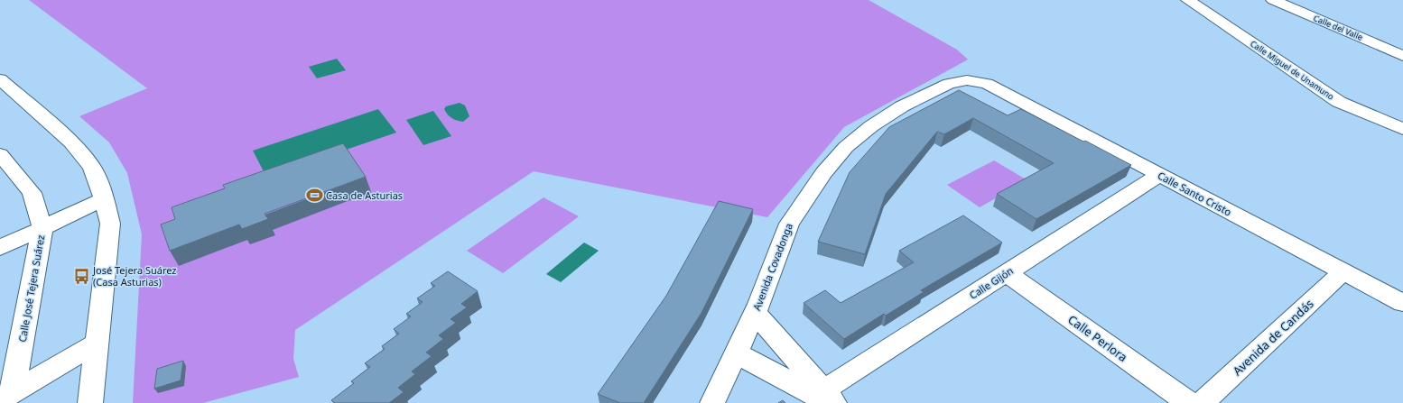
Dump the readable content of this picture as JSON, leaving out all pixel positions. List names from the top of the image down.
{
  "streets": {
    "street": [
      "Calle del Valle",
      "Calle Miguel de Unamuno",
      "Calle Santo Cristo",
      "Avenida Covadonga",
      "Calle Gijón",
      "Calle José Tejera Suárez",
      "Avenida de Candás",
      "Calle Perlora"
    ]
  },
  "crossings": [
    ["Calle Santo Cristo", "Avenida Covadonga"],
    ["Calle Santo Cristo", "Calle Gijón"],
    ["Calle Santo Cristo", "Avenida de Candás"],
    ["Calle Gijón", "Calle Perlora"]
  ],
  "places": {
    "sports": ["Casa de Asturias"],
    "bus stop": ["José Tejera Suárez (Casa Asturias)"]
  }
}
